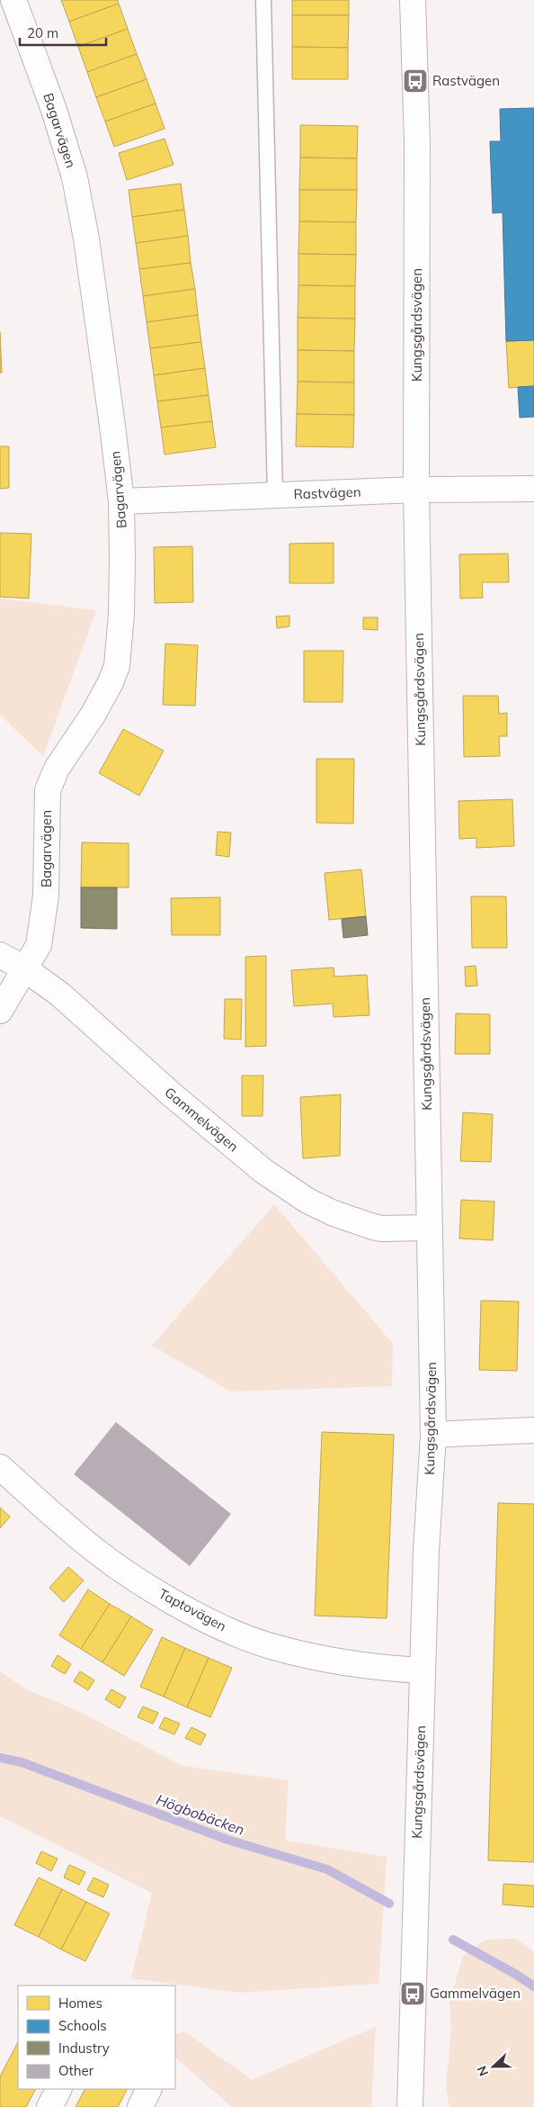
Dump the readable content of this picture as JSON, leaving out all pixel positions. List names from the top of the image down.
{
  "streets": {
    "street": [
      "Bagarvägen",
      "Kungsgårdsvägen",
      "Rastvägen",
      "Gammelvägen",
      "Taptovägen"
    ]
  },
  "crossings": [
    ["Bagarvägen", "Rastvägen"],
    ["Bagarvägen", "Gammelvägen"],
    ["Kungsgårdsvägen", "Rastvägen"],
    ["Kungsgårdsvägen", "Gammelvägen"],
    ["Kungsgårdsvägen", "Taptovägen"]
  ],
  "water": ["Högbobäcken"],
  "places": {
    "bus stop": ["Rastvägen", "Gammelvägen"]
  },
  "legend": [
    "Homes",
    "Schools",
    "Industry",
    "Other"
  ],
  "scale_bar": "20 m",
  "north": "left"
}
